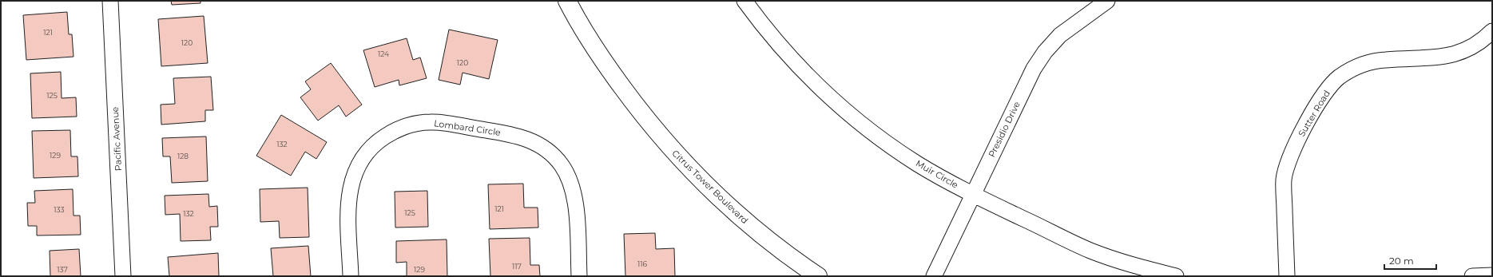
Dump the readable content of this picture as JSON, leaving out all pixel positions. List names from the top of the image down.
{
  "streets": {
    "main road": ["Citrus Tower Boulevard"],
    "street": [
      "Sutter Road",
      "Lombard Circle",
      "Presidio Drive",
      "Pacific Avenue",
      "Muir Circle"
    ]
  },
  "crossings": [
    ["Presidio Drive", "Muir Circle"]
  ],
  "house_numbers": [
    "121",
    "120",
    "124",
    "120",
    "125",
    "132",
    "129",
    "128",
    "121",
    "133",
    "125",
    "132",
    "116",
    "117",
    "137",
    "129"
  ],
  "scale_bar": "20 m"
}
